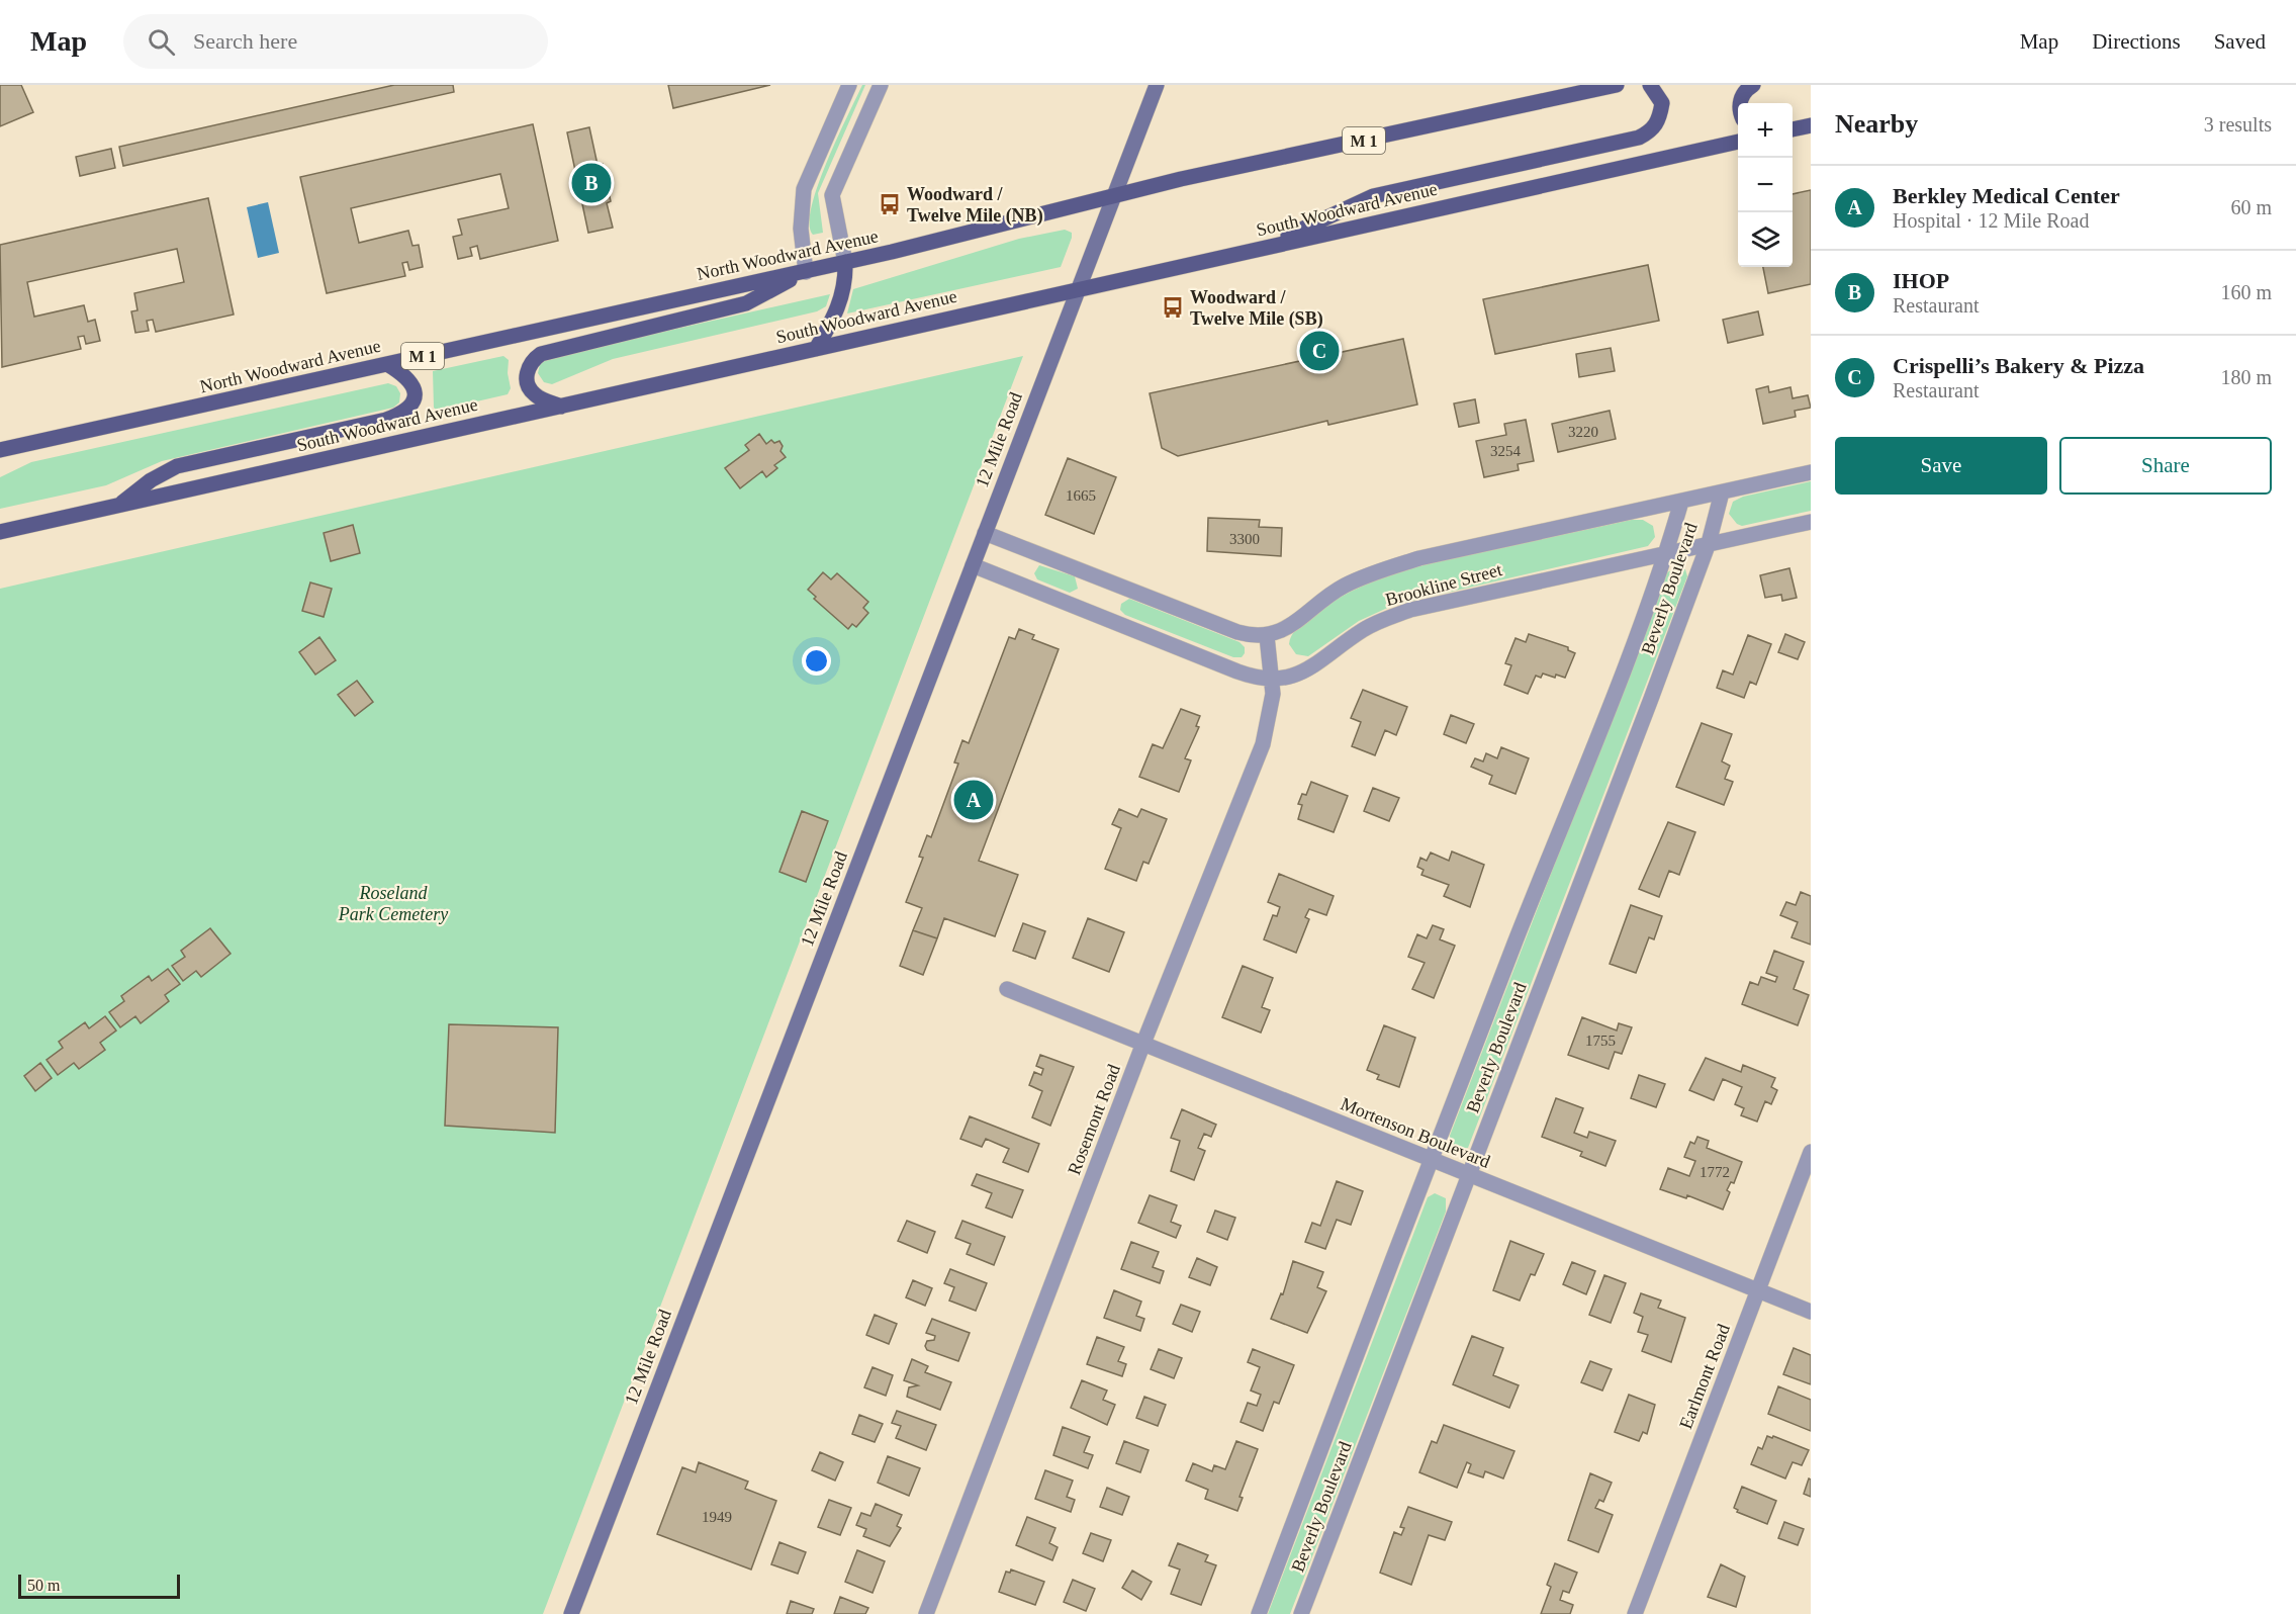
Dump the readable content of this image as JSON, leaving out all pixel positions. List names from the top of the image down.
{
  "streets": {
    "main road": [
      "M 1",
      "South Woodward Avenue",
      "North Woodward Avenue",
      "12 Mile Road"
    ],
    "street": [
      "Brookline Street",
      "Beverly Boulevard",
      "Rosemont Road",
      "Mortenson Boulevard",
      "Earlmont Road"
    ]
  },
  "crossings": [
    ["South Woodward Avenue", "12 Mile Road"],
    ["North Woodward Avenue", "12 Mile Road"],
    ["Brookline Street", "Beverly Boulevard"],
    ["Brookline Street", "Rosemont Road"],
    ["Beverly Boulevard", "Mortenson Boulevard"],
    ["Rosemont Road", "Mortenson Boulevard"],
    ["Mortenson Boulevard", "Earlmont Road"]
  ],
  "parks": ["Roseland Park Cemetery"],
  "places": {
    "bus stop": ["Woodward / Twelve Mile (NB)", "Woodward / Twelve Mile (SB)"]
  },
  "house_numbers": [
    "3220",
    "3254",
    "1665",
    "3300",
    "1755",
    "1772",
    "1949"
  ],
  "scale_bar": "50 m",
  "page": {
    "header": "Map",
    "search": "Search here",
    "nav": ["Map", "Directions", "Saved"],
    "heading": ["Nearby", "3 results"],
    "map_buttons": ["+", "−"],
    "pins": ["B", "C", "A"],
    "list": [
      {
        "mark": "A",
        "name": "Berkley Medical Center",
        "note": "Hospital · 12 Mile Road",
        "value": "60 m"
      },
      {
        "mark": "B",
        "name": "IHOP",
        "note": "Restaurant",
        "value": "160 m"
      },
      {
        "mark": "C",
        "name": "Crispelli’s Bakery & Pizza",
        "note": "Restaurant",
        "value": "180 m"
      }
    ],
    "buttons": ["Save", "Share"],
    "scale": "50 m"
  }
}
